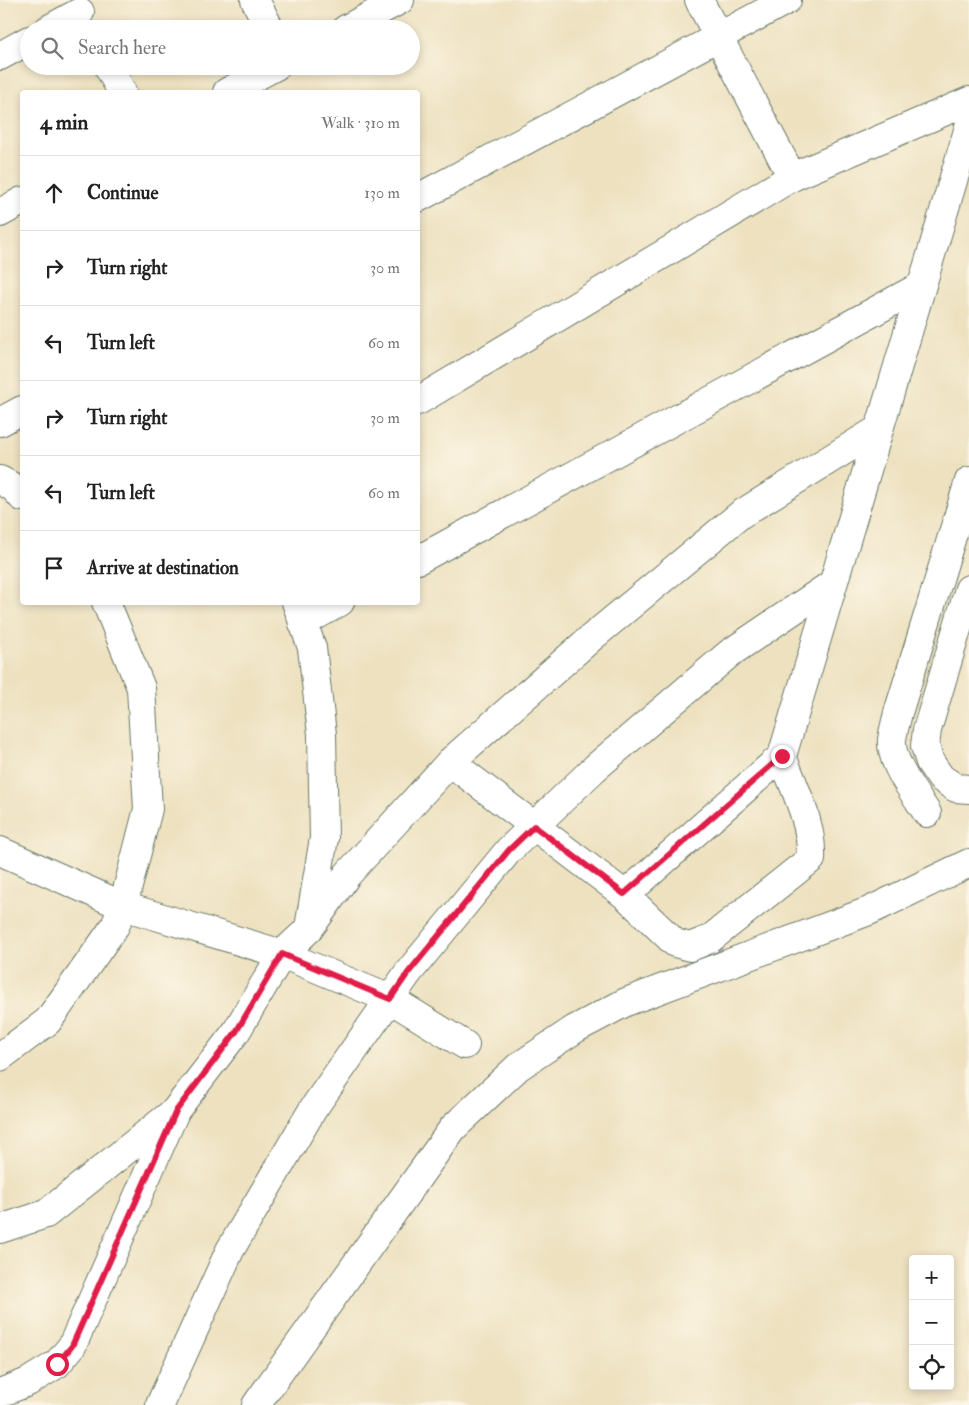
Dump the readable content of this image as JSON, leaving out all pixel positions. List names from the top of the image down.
{
  "page": {
    "search": "Search here",
    "heading": ["4 min", "Walk · 310 m"],
    "list": [
      ["Continue", "130 m"],
      ["Turn right", "30 m"],
      ["Turn left", "60 m"],
      ["Turn right", "30 m"],
      ["Turn left", "60 m"],
      "Arrive at destination"
    ],
    "map_buttons": ["+", "−"]
  }
}
